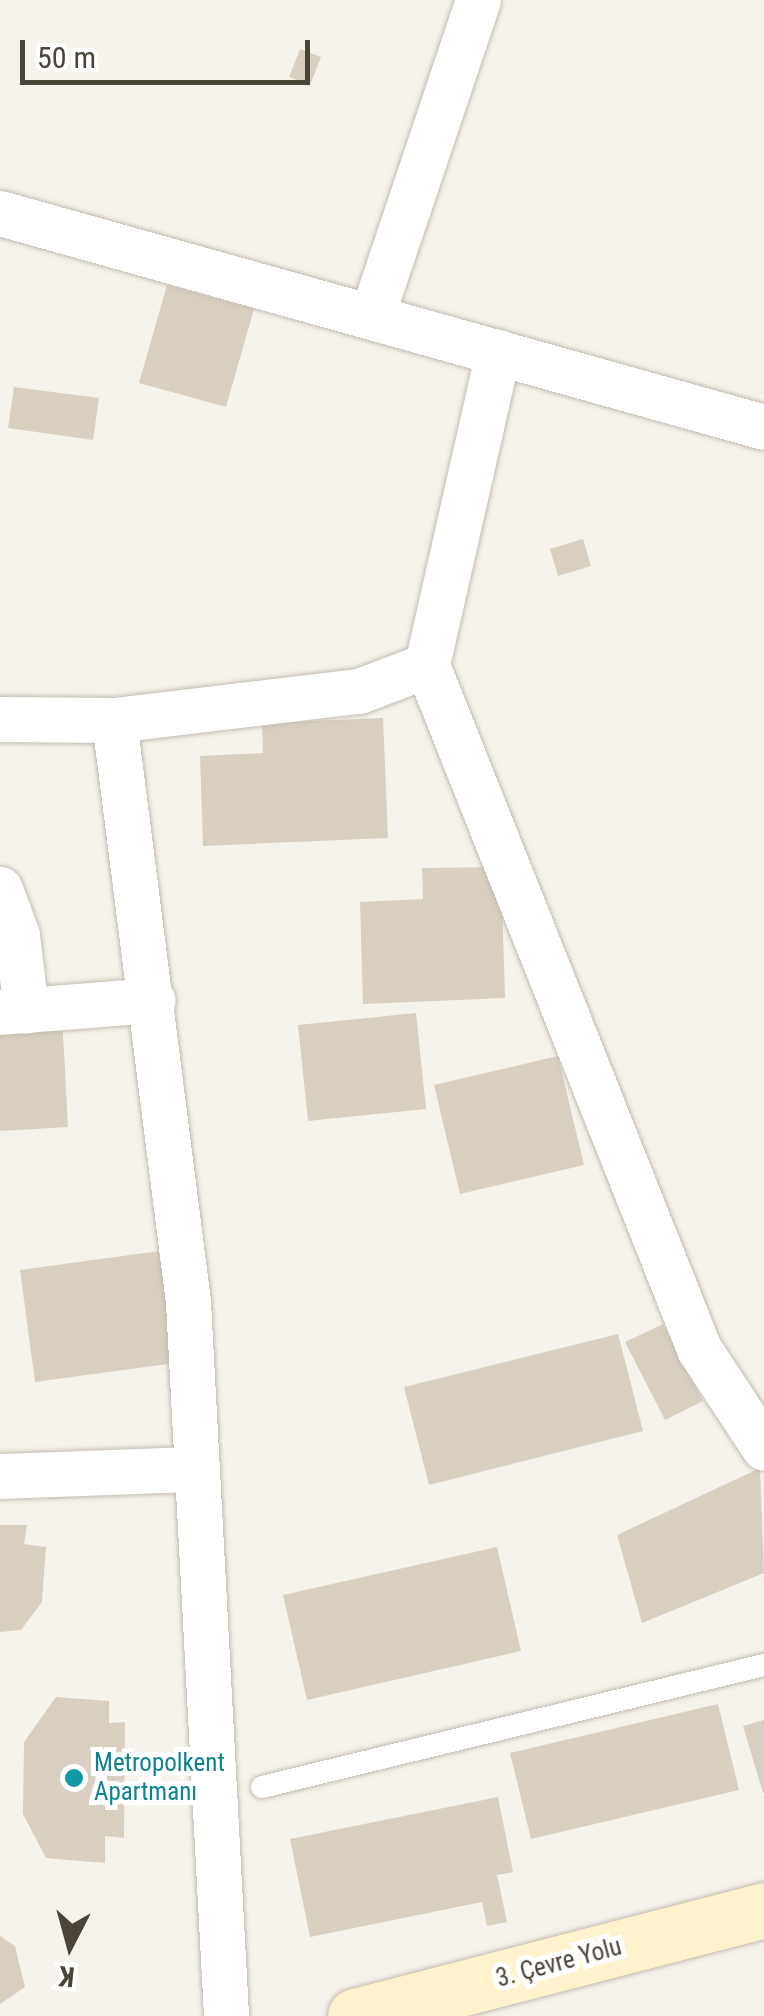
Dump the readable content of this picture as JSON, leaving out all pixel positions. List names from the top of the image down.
{
  "streets": {
    "main road": ["3. Çevre Yolu"]
  },
  "places": ["Metropolkent Apartmanı"],
  "scale_bar": "50 m",
  "north": "bottom"
}
